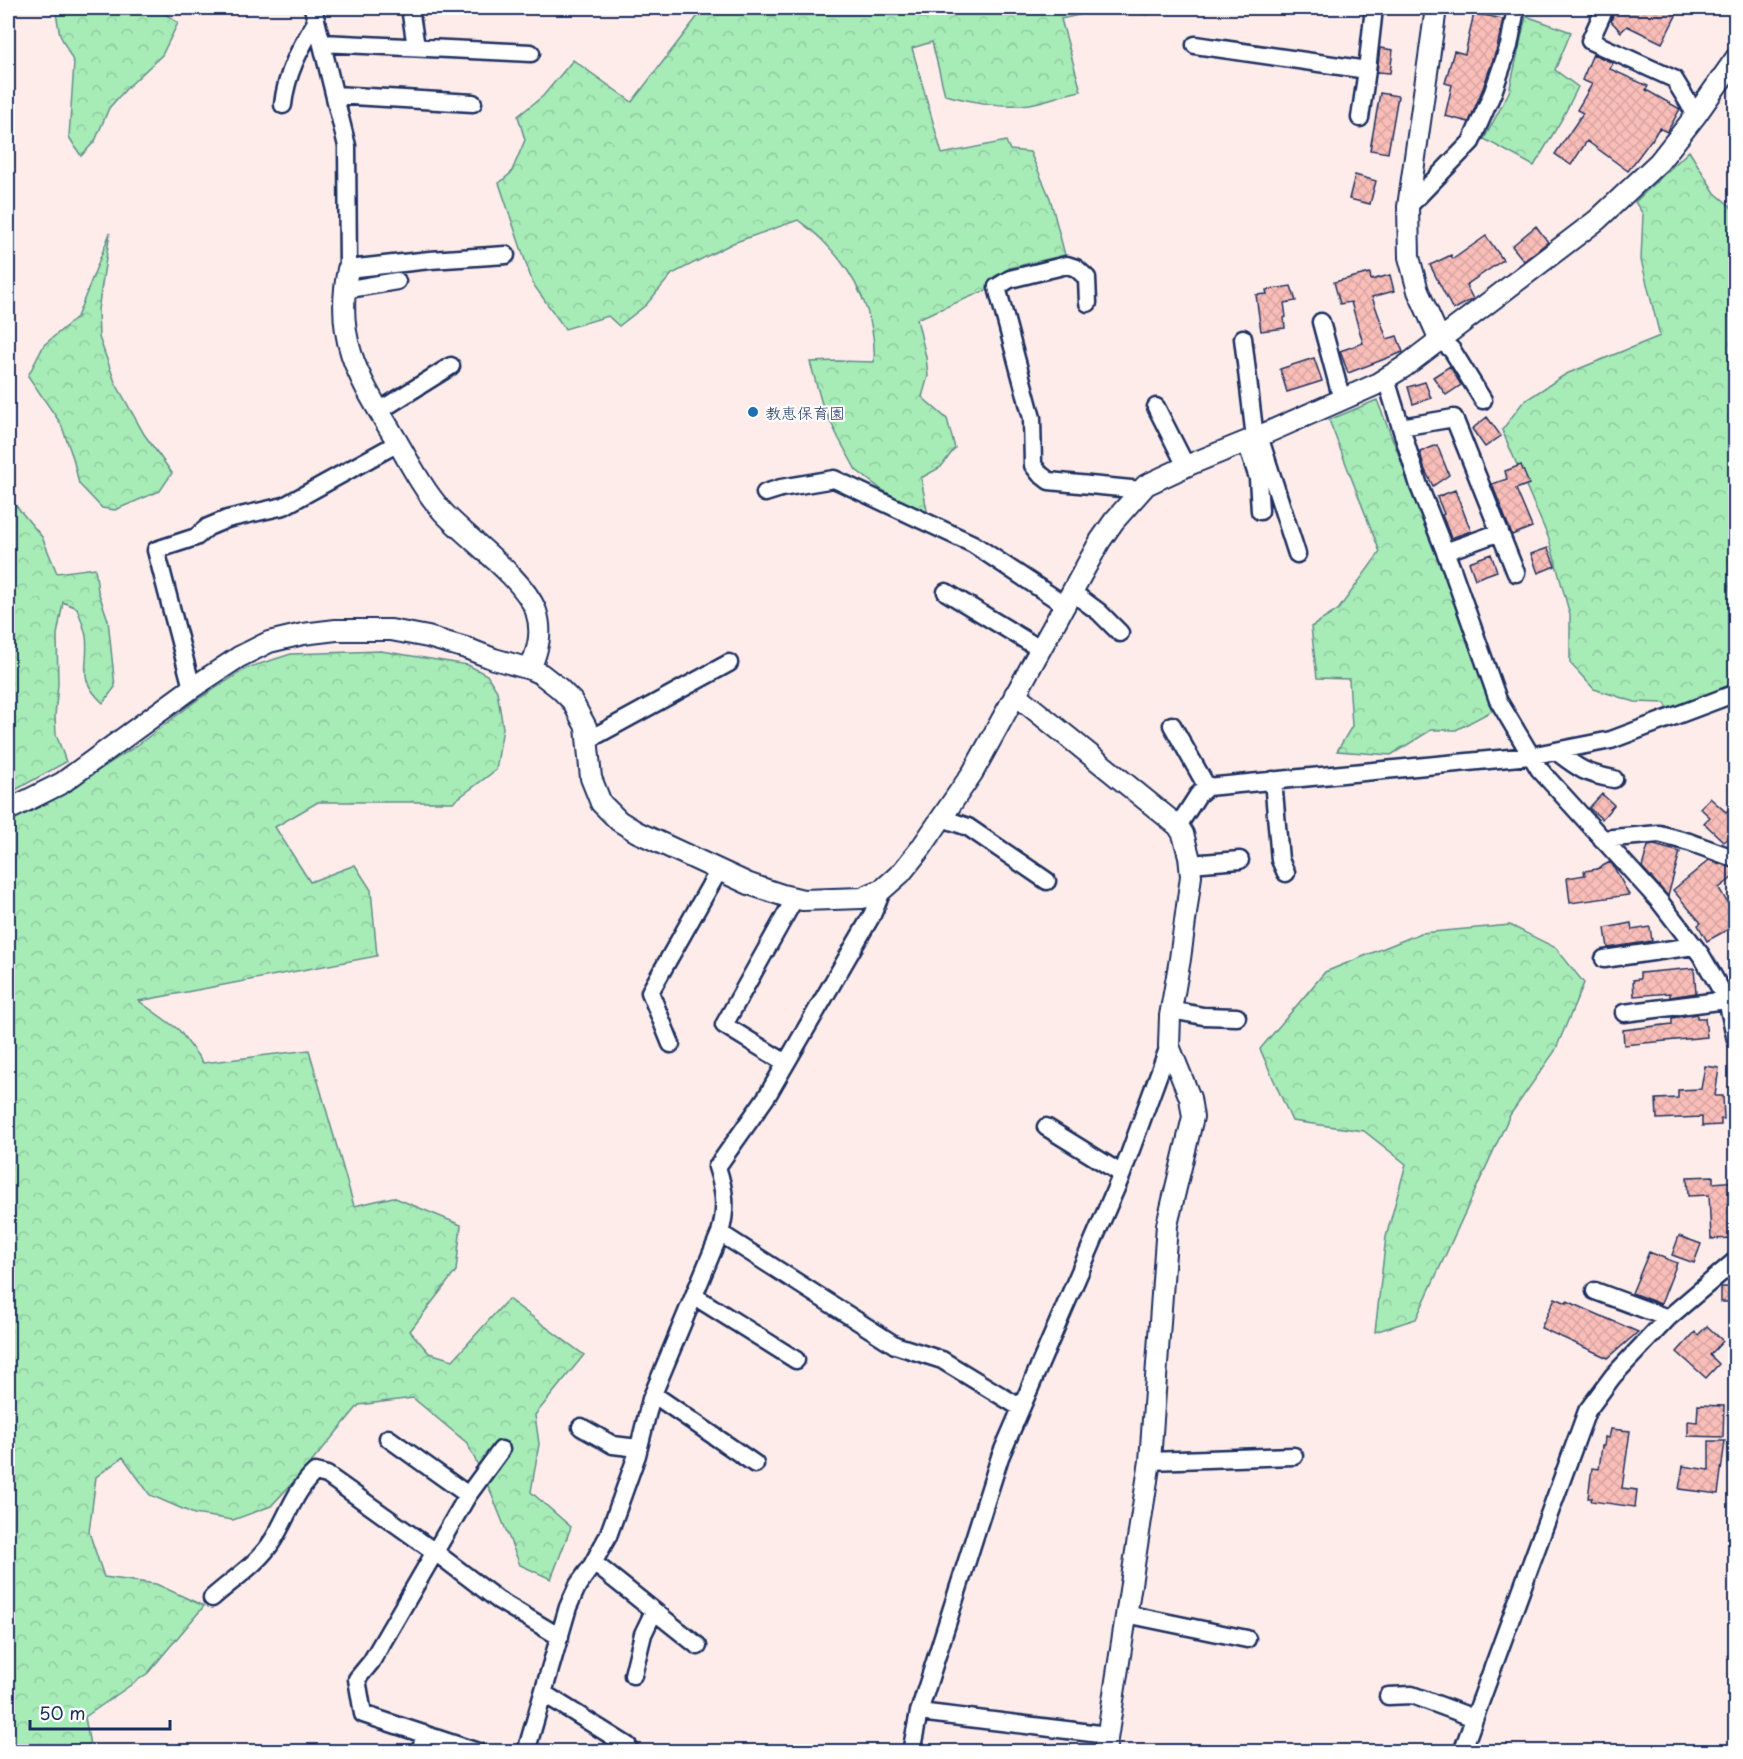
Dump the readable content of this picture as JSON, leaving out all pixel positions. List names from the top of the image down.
{
  "places": ["教恵保育園"],
  "scale_bar": "50 m"
}
